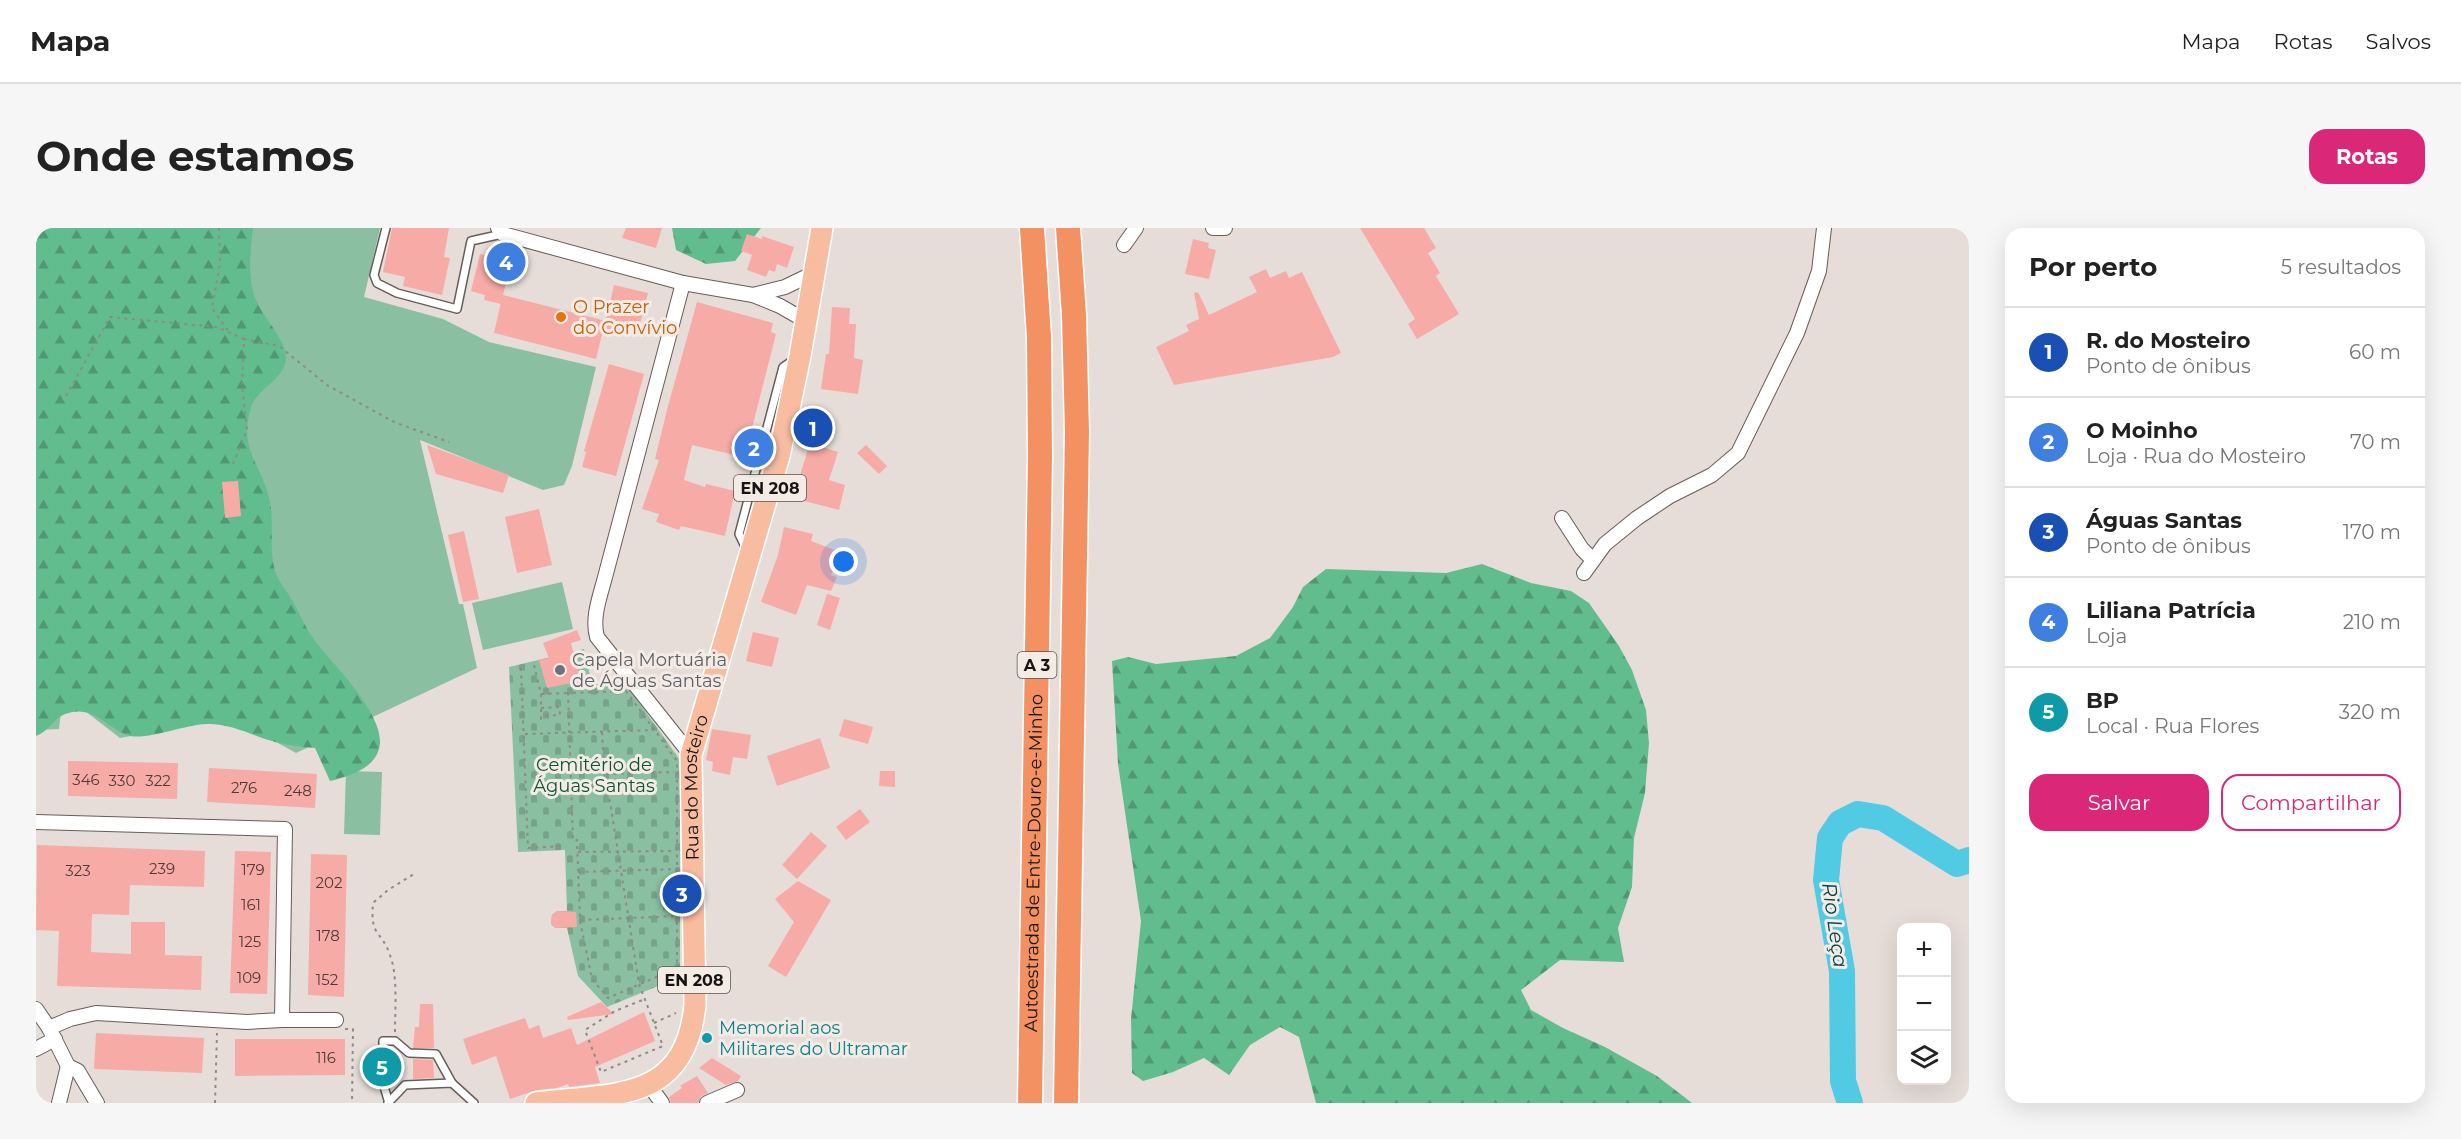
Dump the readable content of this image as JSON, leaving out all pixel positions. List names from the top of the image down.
{
  "streets": {
    "highway": ["A 3", "Autoestrada de Entre-Douro-e-Minho"],
    "main road": ["EN 208", "Rua do Mosteiro"]
  },
  "water": ["Rio Leça"],
  "parks": ["Cemitério de Águas Santas"],
  "places": ["O Prazer do Convívio", "Capela Mortuária de Águas Santas", "Memorial aos Militares do Ultramar"],
  "house_numbers": [
    "346",
    "330",
    "322",
    "276",
    "248",
    "239",
    "179",
    "323",
    "202",
    "161",
    "178",
    "125",
    "109",
    "152",
    "116"
  ],
  "page": {
    "header": "Mapa",
    "nav": ["Mapa", "Rotas", "Salvos"],
    "buttons": [
      "Rotas",
      ["Salvar", "Compartilhar"]
    ],
    "title": "Onde estamos",
    "heading": ["Por perto", "5 resultados"],
    "pins": [
      "4",
      "1",
      "2",
      "3",
      "5"
    ],
    "list": [
      {
        "mark": "1",
        "name": "R. do Mosteiro",
        "note": "Ponto de ônibus",
        "value": "60 m"
      },
      {
        "mark": "2",
        "name": "O Moinho",
        "note": "Loja · Rua do Mosteiro",
        "value": "70 m"
      },
      {
        "mark": "3",
        "name": "Águas Santas",
        "note": "Ponto de ônibus",
        "value": "170 m"
      },
      {
        "mark": "4",
        "name": "Liliana Patrícia",
        "note": "Loja",
        "value": "210 m"
      },
      {
        "mark": "5",
        "name": "BP",
        "note": "Local · Rua Flores",
        "value": "320 m"
      }
    ],
    "map_buttons": ["+", "−"]
  }
}
